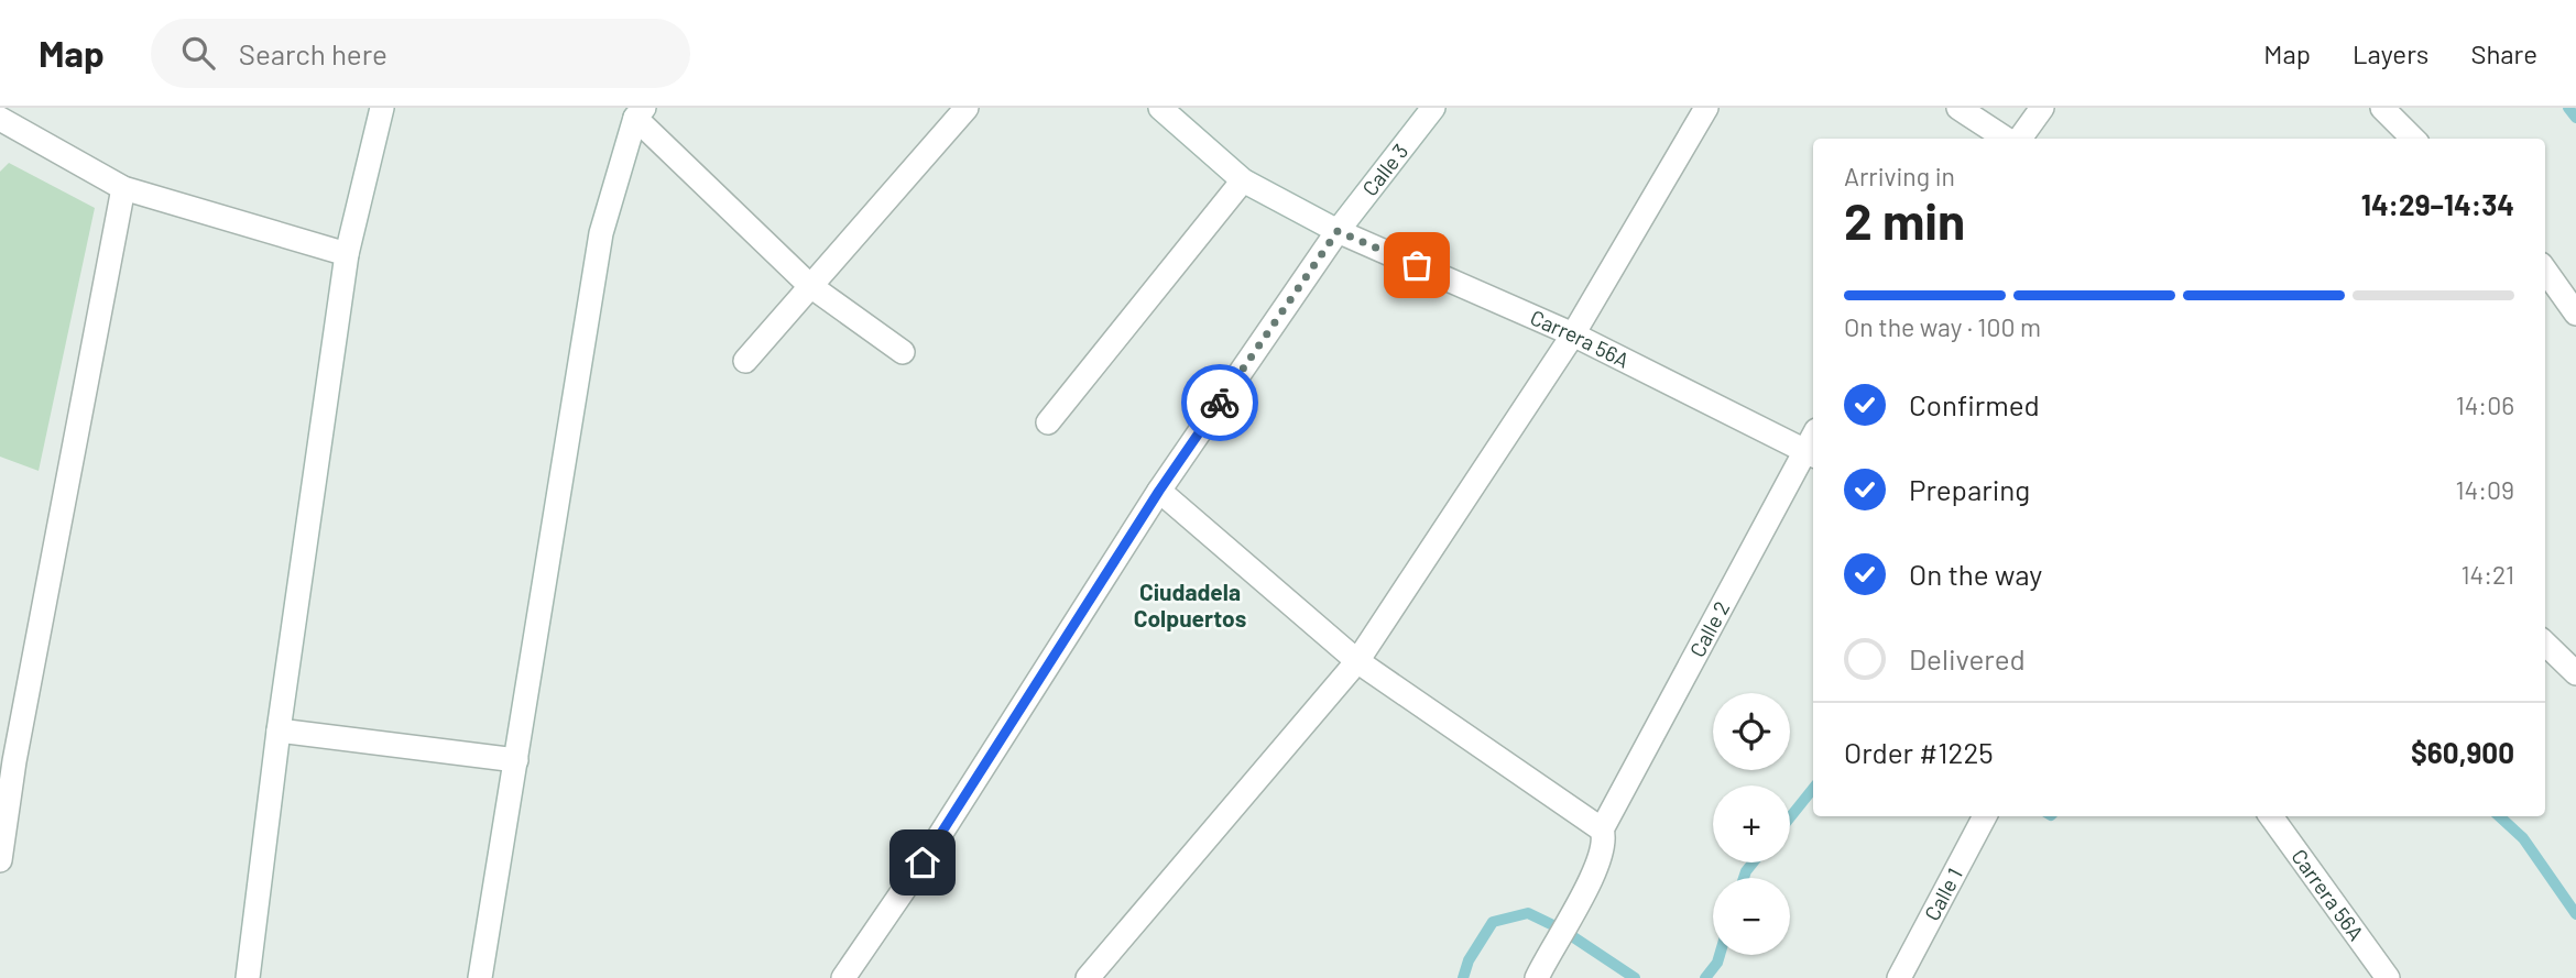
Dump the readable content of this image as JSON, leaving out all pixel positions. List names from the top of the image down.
{
  "streets": {
    "street": [
      "Calle 3",
      "Carrera 56A",
      "Calle 2",
      "Calle 1"
    ]
  },
  "crossings": [
    ["Calle 3", "Carrera 56A"],
    ["Carrera 56A", "Calle 2"]
  ],
  "districts": ["Ciudadela Colpuertos"],
  "page": {
    "header": "Map",
    "search": "Search here",
    "nav": ["Map", "Layers", "Share"],
    "heading": ["2 min", "Arriving in", "14:29–14:34"],
    "panel": ["Order #1225", "$60,900"],
    "bar": "On the way · 100 m",
    "list": [
      ["Confirmed", "14:06"],
      ["Preparing", "14:09"],
      ["On the way", "14:21"],
      "Delivered"
    ],
    "map_buttons": ["+", "−"]
  }
}
